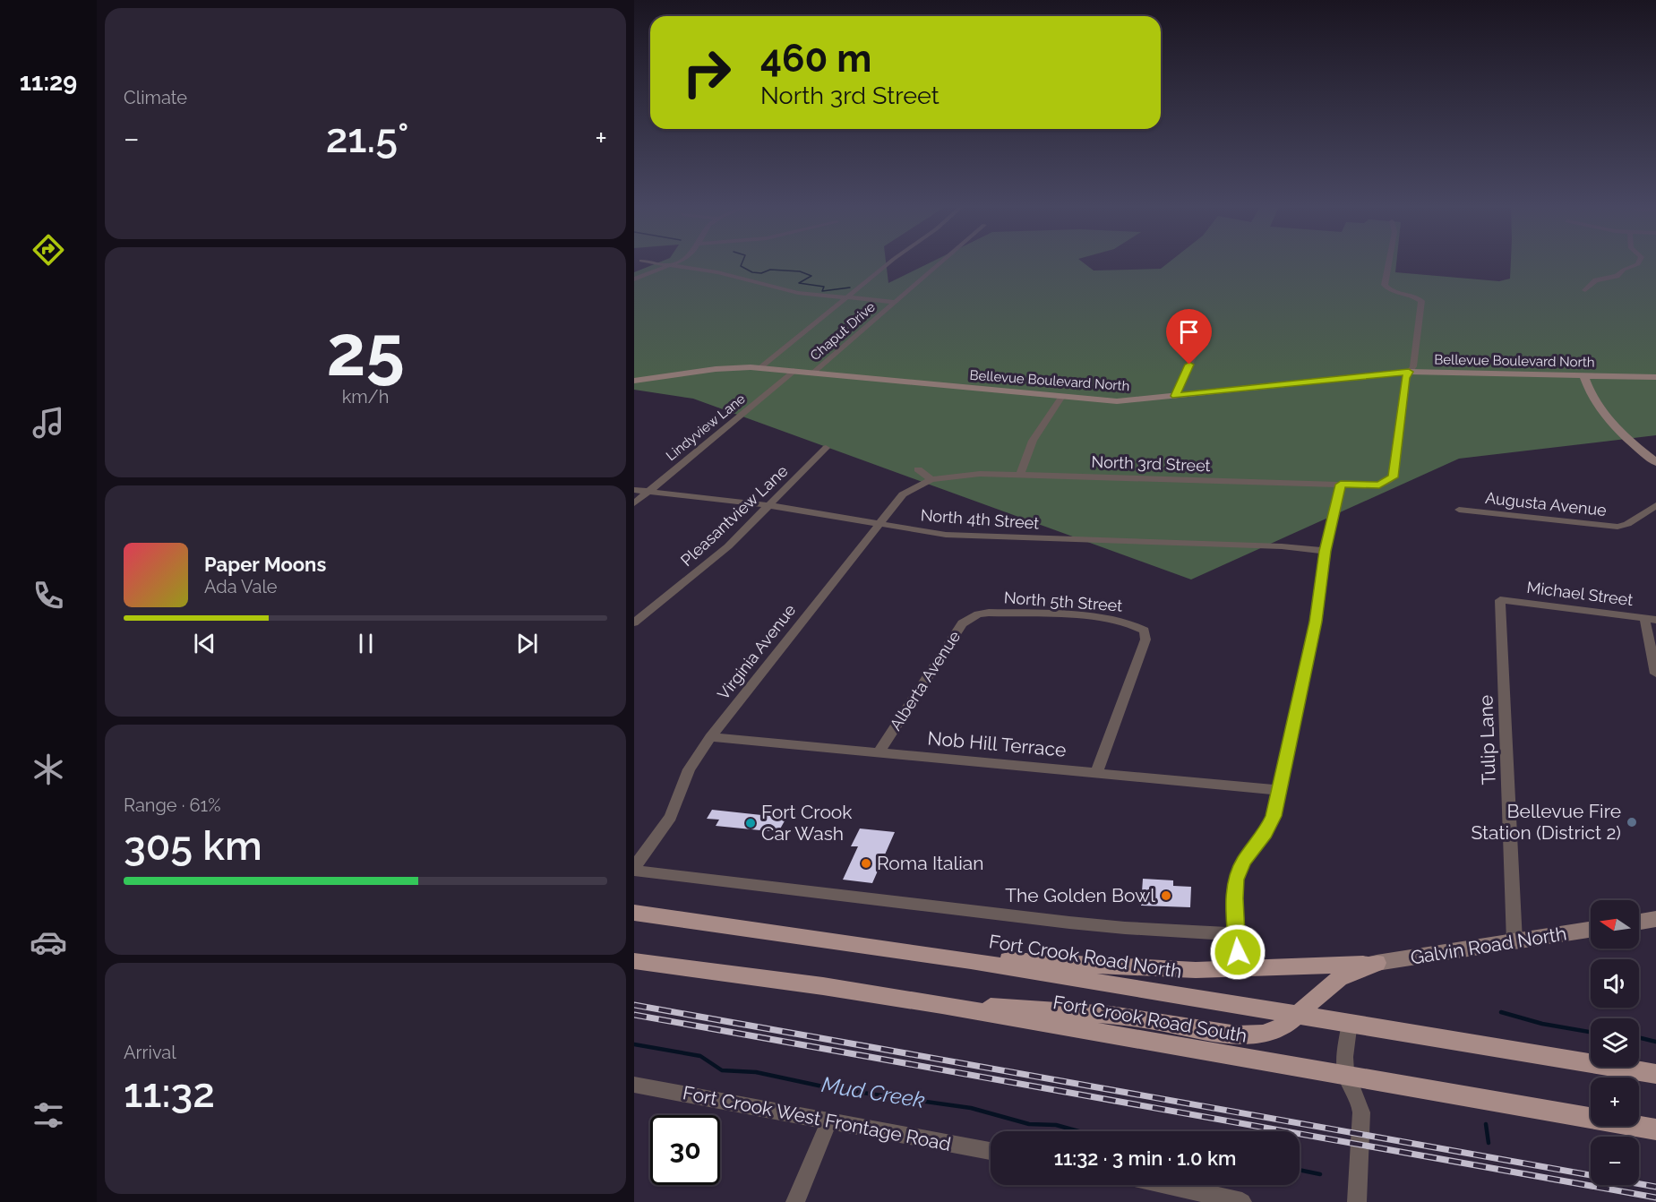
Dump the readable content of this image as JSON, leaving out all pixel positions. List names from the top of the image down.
{
  "streets": {
    "main road": [
      "Bellevue Boulevard North",
      "Galvin Road North",
      "Fort Crook Road North",
      "Fort Crook Road South"
    ],
    "street": [
      "Chaput Drive",
      "Lindyview Lane",
      "North 3rd Street",
      "Augusta Avenue",
      "Pleasantview Lane",
      "North 4th Street",
      "Michael Street",
      "North 5th Street",
      "Virginia Avenue",
      "Alberta Avenue",
      "Tulip Lane",
      "Nob Hill Terrace",
      "Fort Crook West Frontage Road"
    ]
  },
  "crossings": [
    ["Chaput Drive", "Bellevue Boulevard North"],
    ["Bellevue Boulevard North", "Lindyview Lane"],
    ["Bellevue Boulevard North", "North 3rd Street"],
    ["Lindyview Lane", "North 4th Street"],
    ["North 3rd Street", "Virginia Avenue"],
    ["Pleasantview Lane", "North 4th Street"],
    ["North 4th Street", "Virginia Avenue"],
    ["Michael Street", "Tulip Lane"],
    ["North 5th Street", "Alberta Avenue"],
    ["North 5th Street", "Nob Hill Terrace"],
    ["Virginia Avenue", "Nob Hill Terrace"],
    ["Alberta Avenue", "Nob Hill Terrace"],
    ["Tulip Lane", "Galvin Road North"]
  ],
  "water": ["Mud Creek"],
  "places": [
    "Bellevue Fire Station (District 2)",
    "Fort Crook Car Wash",
    "Roma Italian",
    "The Golden Bowl"
  ],
  "north": "left",
  "page": {
    "tabs": "11:29",
    "tile": [
      "Climate",
      ["25", "km/h"],
      ["Range · 61%", "305 km"],
      ["Arrival", "11:32"]
    ],
    "turn": ["460 m", "North 3rd Street"],
    "heat": ["−", "21.5°", "+"],
    "song": ["Paper Moons", "Ada Vale"],
    "map_buttons": ["+", "−"],
    "limit": "30",
    "trip": "11:32 · 3 min · 1.0 km"
  }
}
